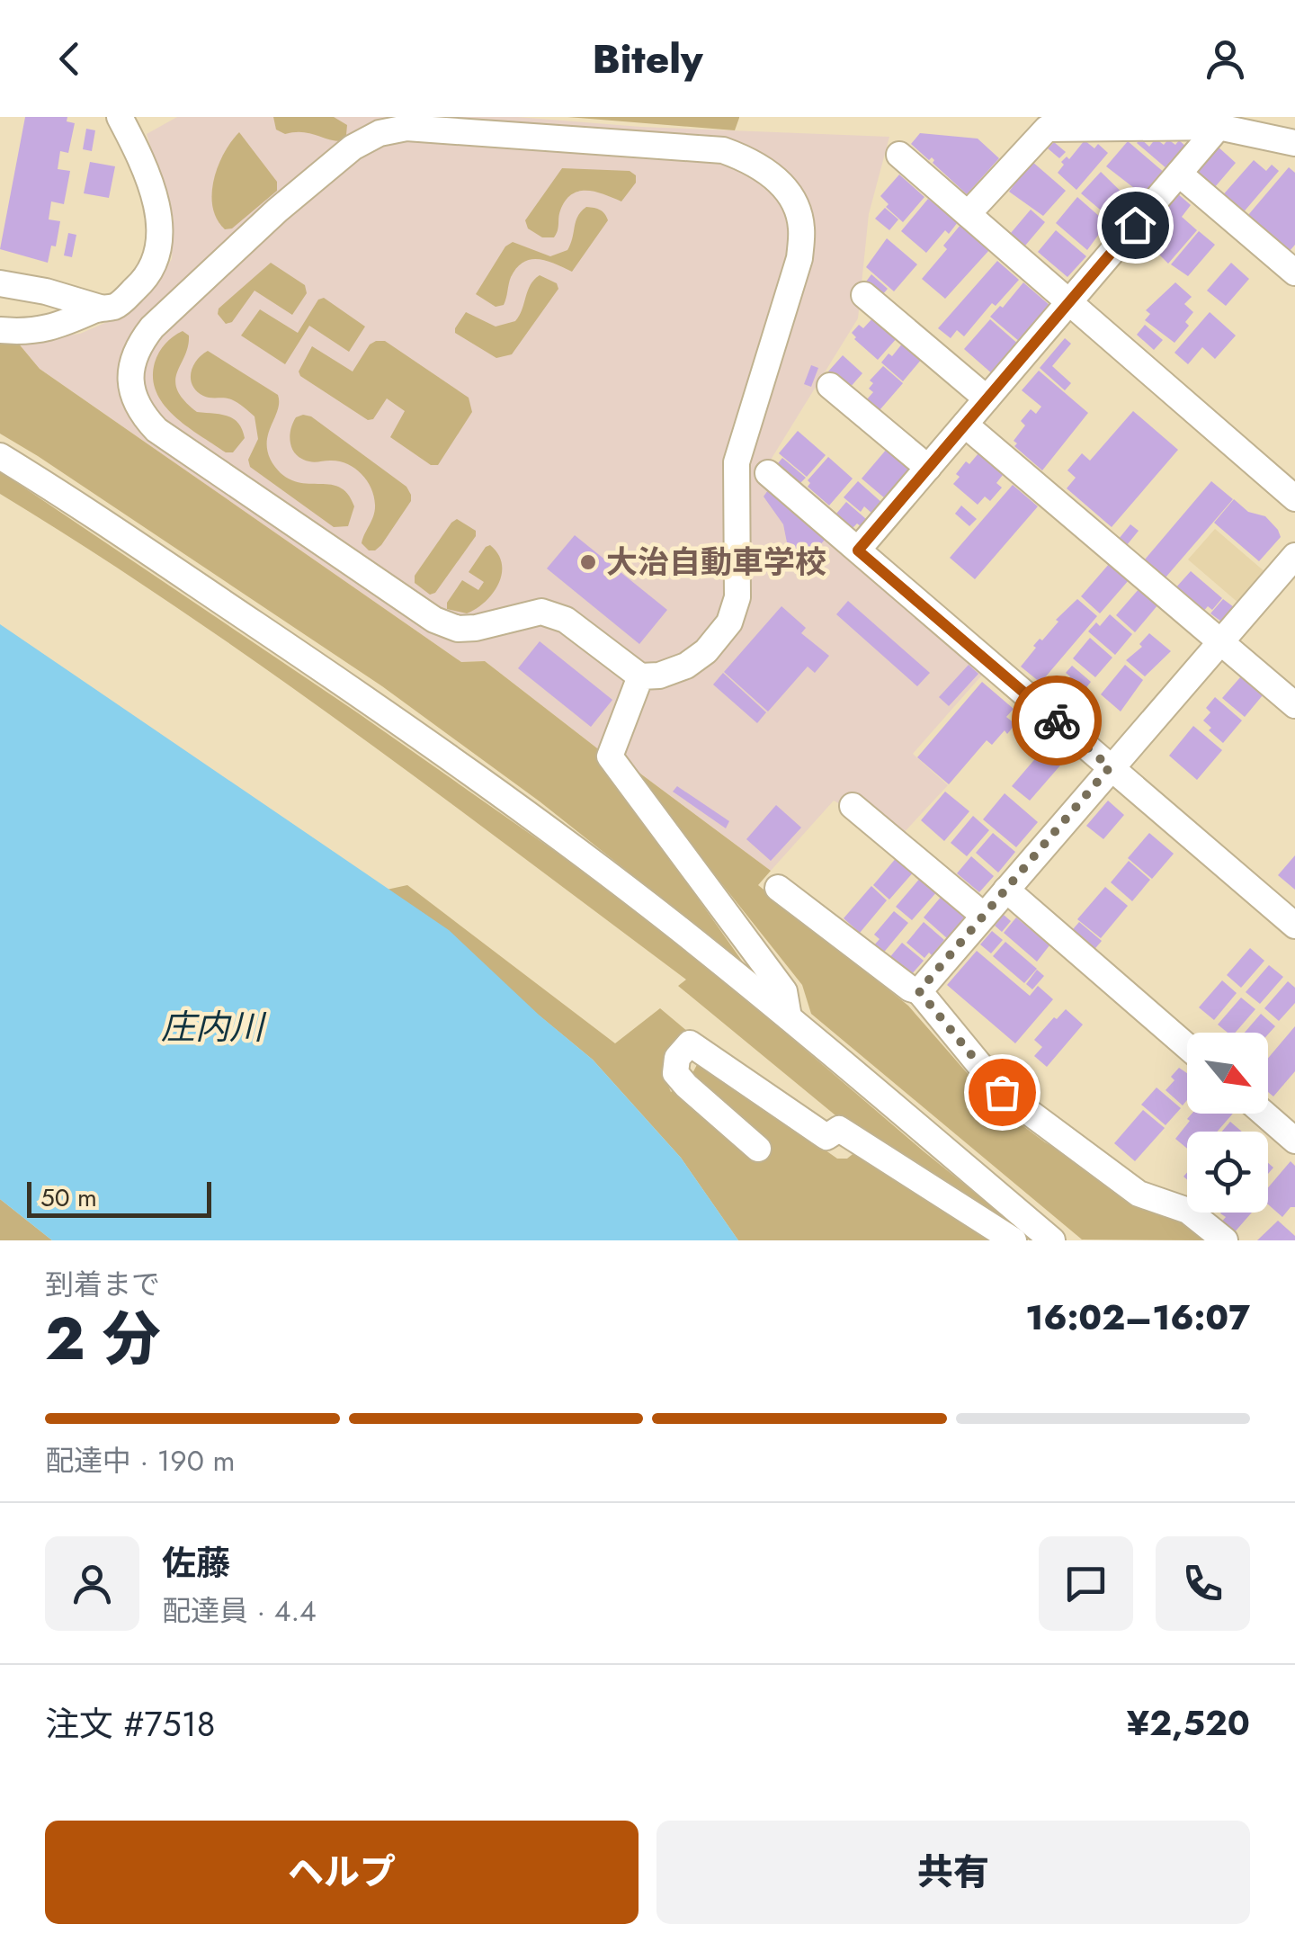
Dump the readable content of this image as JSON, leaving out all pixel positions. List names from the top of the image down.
{
  "water": ["庄内川"],
  "places": ["大治自動車学校"],
  "scale_bar": "50 m",
  "north": "bottom right",
  "page": {
    "header": "Bitely",
    "scale": "50 m",
    "heading": ["2 分", "到着まで", "16:02–16:07"],
    "panel": [
      "佐藤",
      "配達員 · 4.4",
      "注文 #7518",
      "¥2,520"
    ],
    "bar": "配達中 · 190 m",
    "buttons": ["ヘルプ", "共有"]
  }
}
